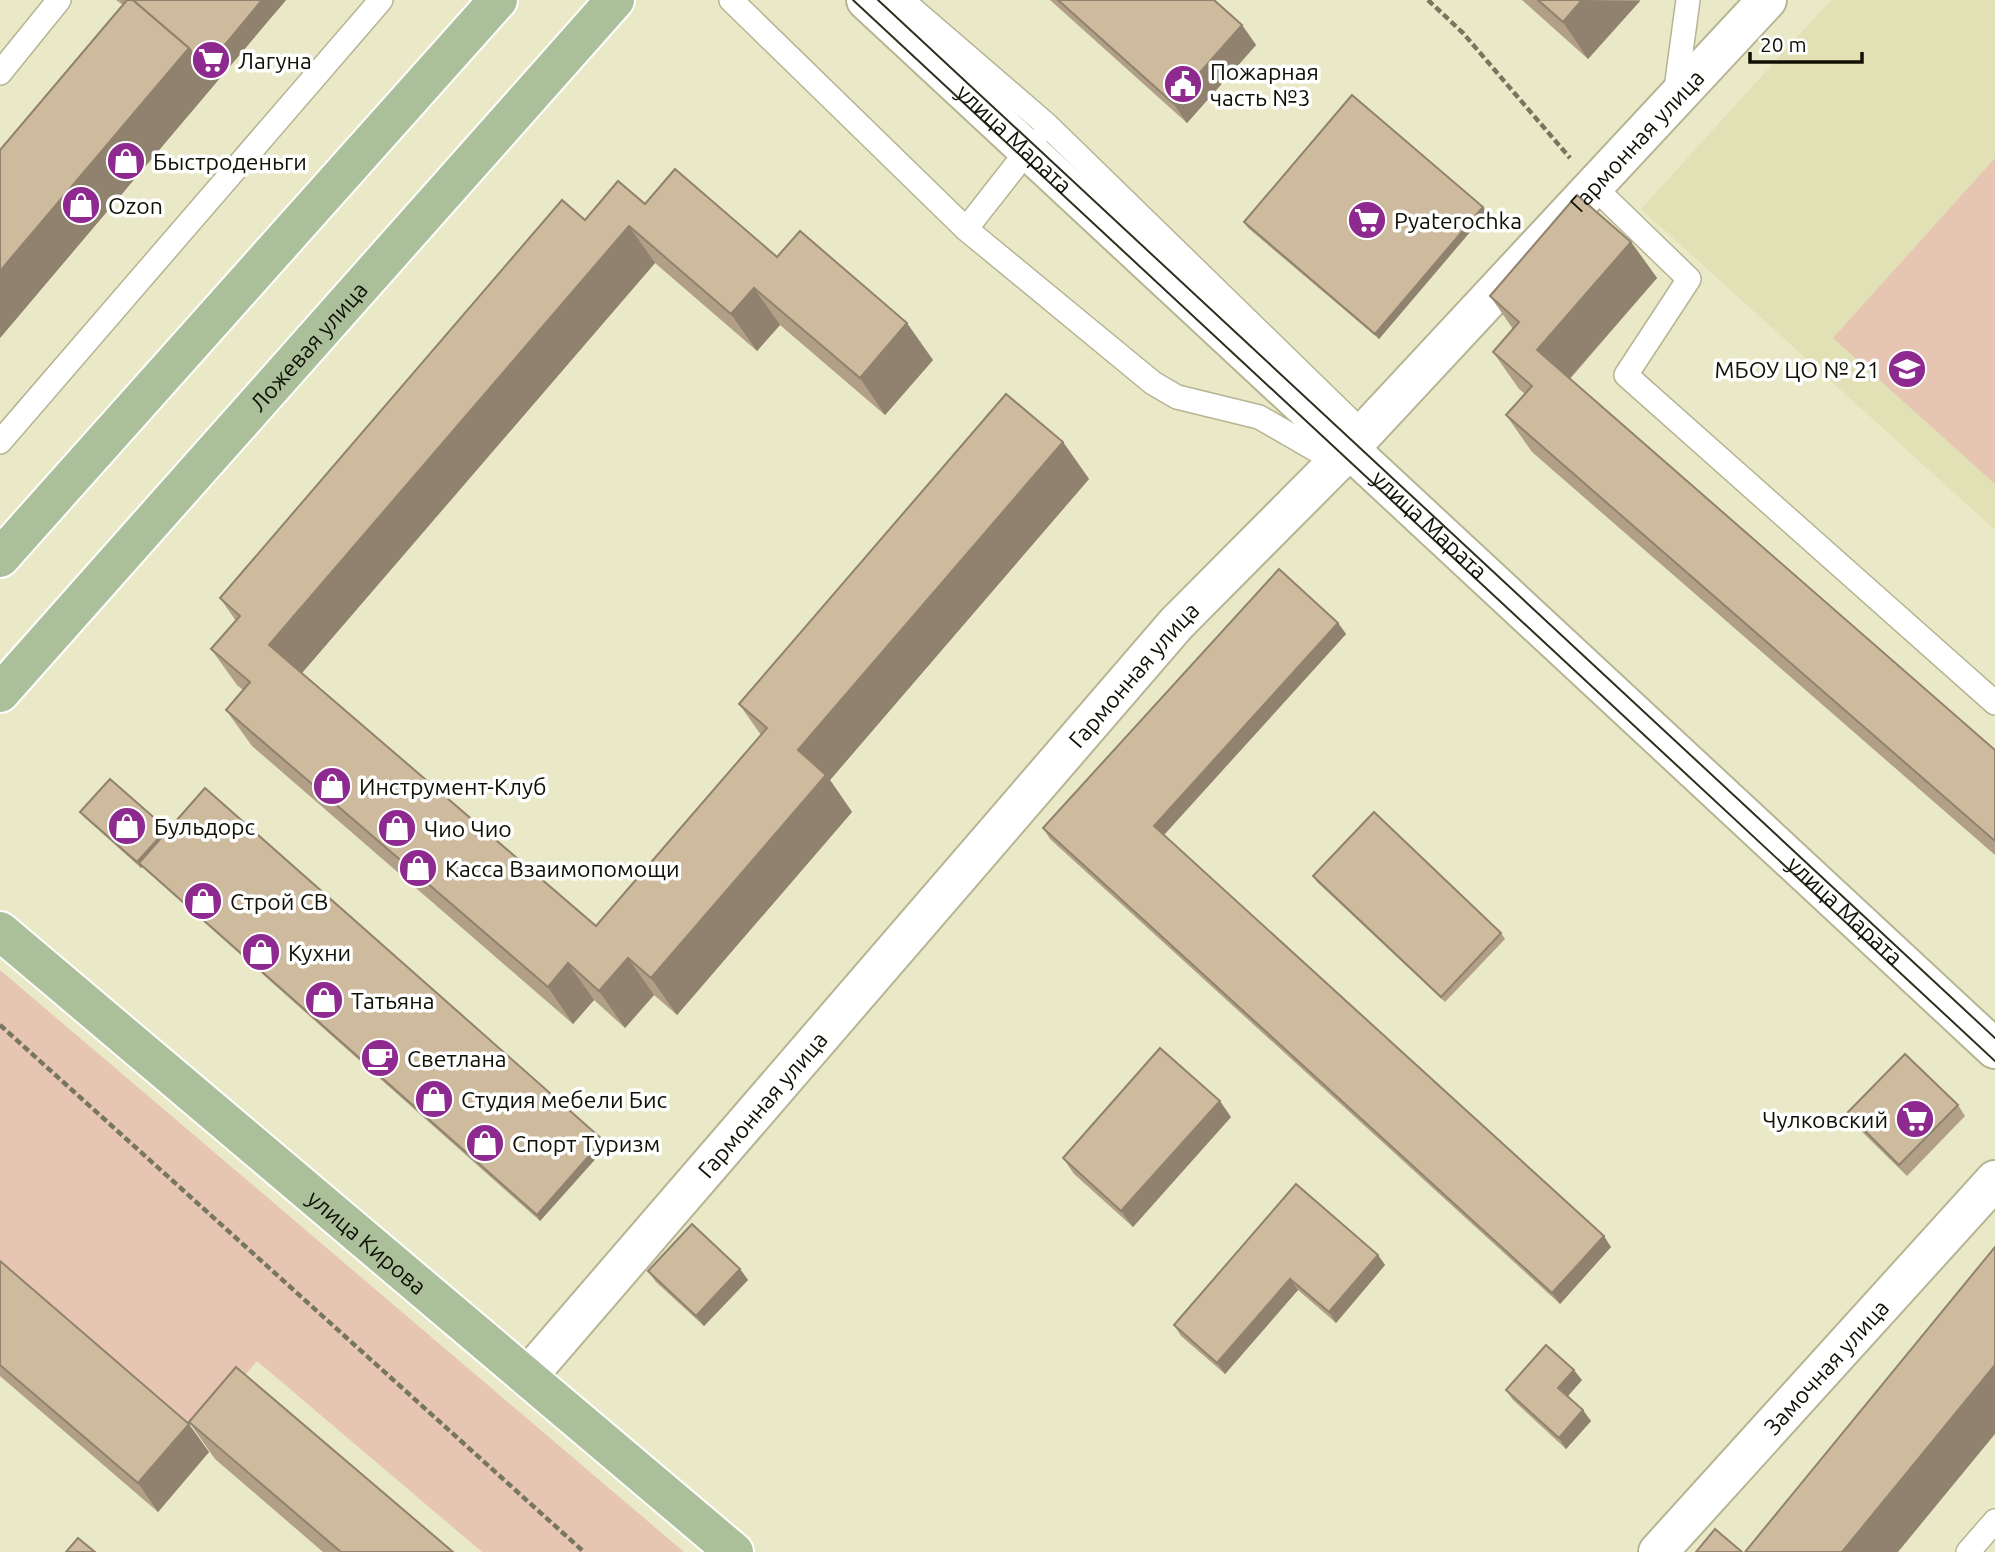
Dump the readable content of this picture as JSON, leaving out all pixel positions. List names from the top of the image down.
{
  "streets": {
    "main road": ["Ложевая улица", "улица Кирова"],
    "street": ["улица Марата", "Гармонная улица", "Замочная улица"]
  },
  "crossings": [
    ["улица Марата", "Гармонная улица"],
    ["Гармонная улица", "улица Кирова"]
  ],
  "places": {
    "supermarket": ["Лагуна", "Pyaterochka", "Чулковский"],
    "public building": ["Пожарная часть №3"],
    "shop": [
      "Быстроденьги",
      "Ozon",
      "Инструмент-Клуб",
      "Бульдорс",
      "Чио Чио",
      "Касса Взаимопомощи",
      "Строй СВ",
      "Кухни",
      "Татьяна",
      "Студия мебели Бис",
      "Спорт Туризм"
    ],
    "school or university": ["МБОУ ЦО № 21"],
    "cafe": ["Светлана"]
  },
  "scale_bar": "20 m"
}
